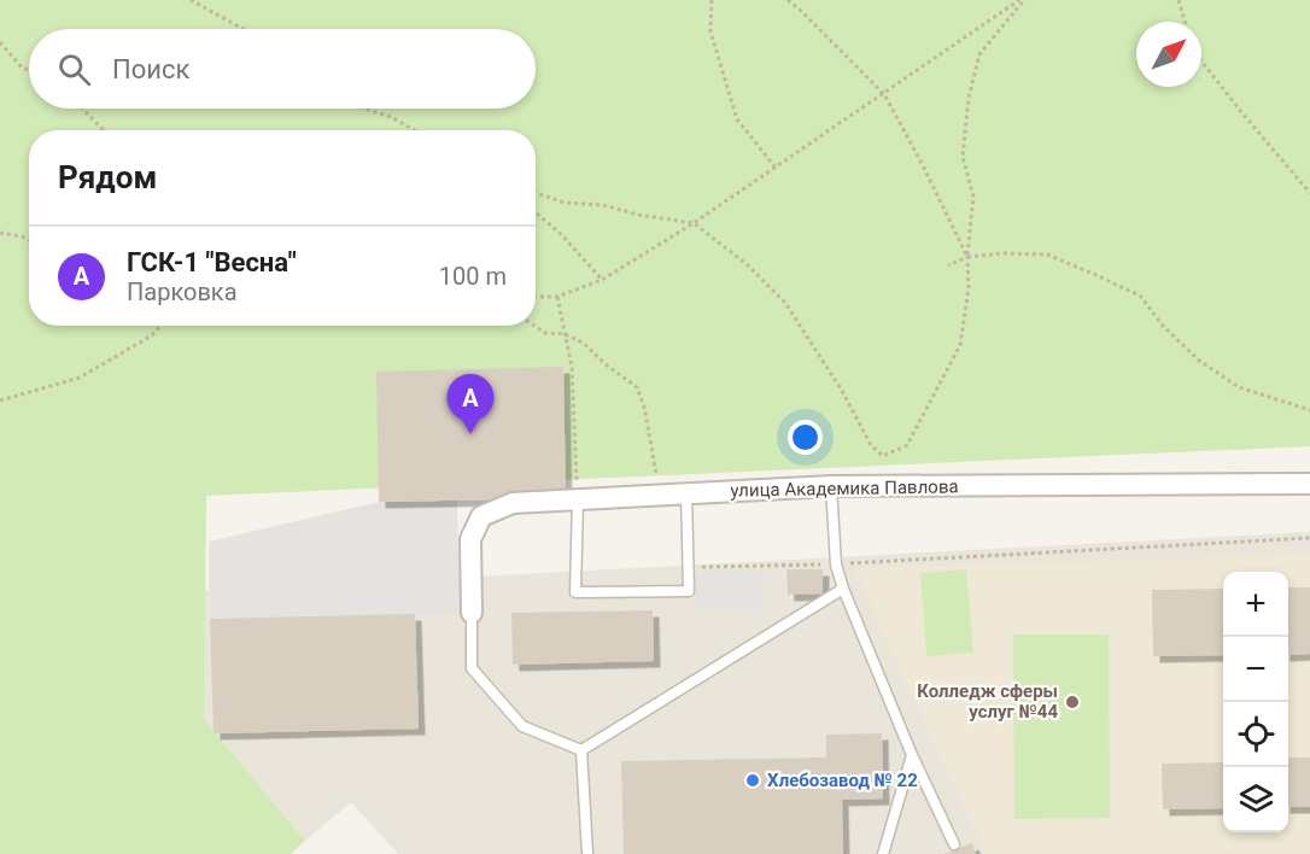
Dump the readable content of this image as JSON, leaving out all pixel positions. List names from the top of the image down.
{
  "streets": {
    "street": ["улица Академика Павлова"]
  },
  "places": ["Колледж сферы услуг №44", "Хлебозавод № 22"],
  "north": "top right",
  "page": {
    "search": "Поиск",
    "heading": "Рядом",
    "list": [
      {
        "mark": "A",
        "name": "ГСК-1 \"Весна\"",
        "note": "Парковка",
        "value": "100 m"
      }
    ],
    "pins": "A",
    "map_buttons": ["+", "−"]
  }
}
